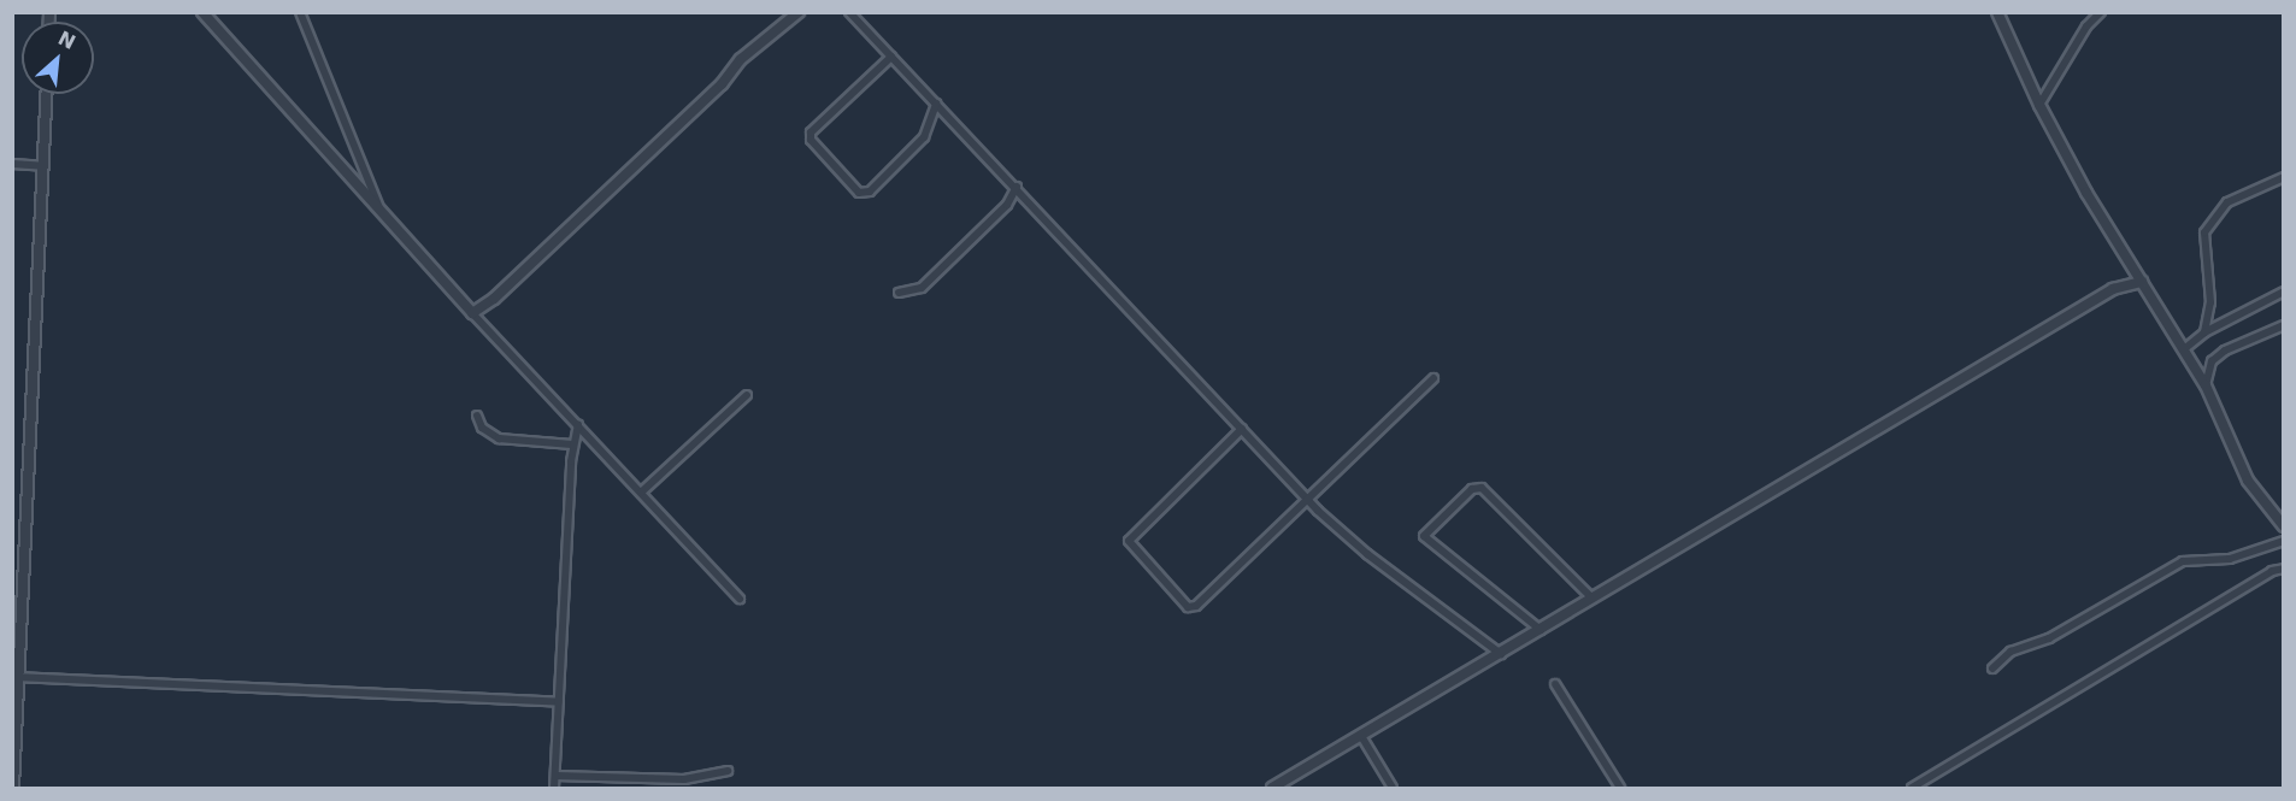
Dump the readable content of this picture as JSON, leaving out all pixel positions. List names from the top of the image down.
{
  "north": "top right"
}
